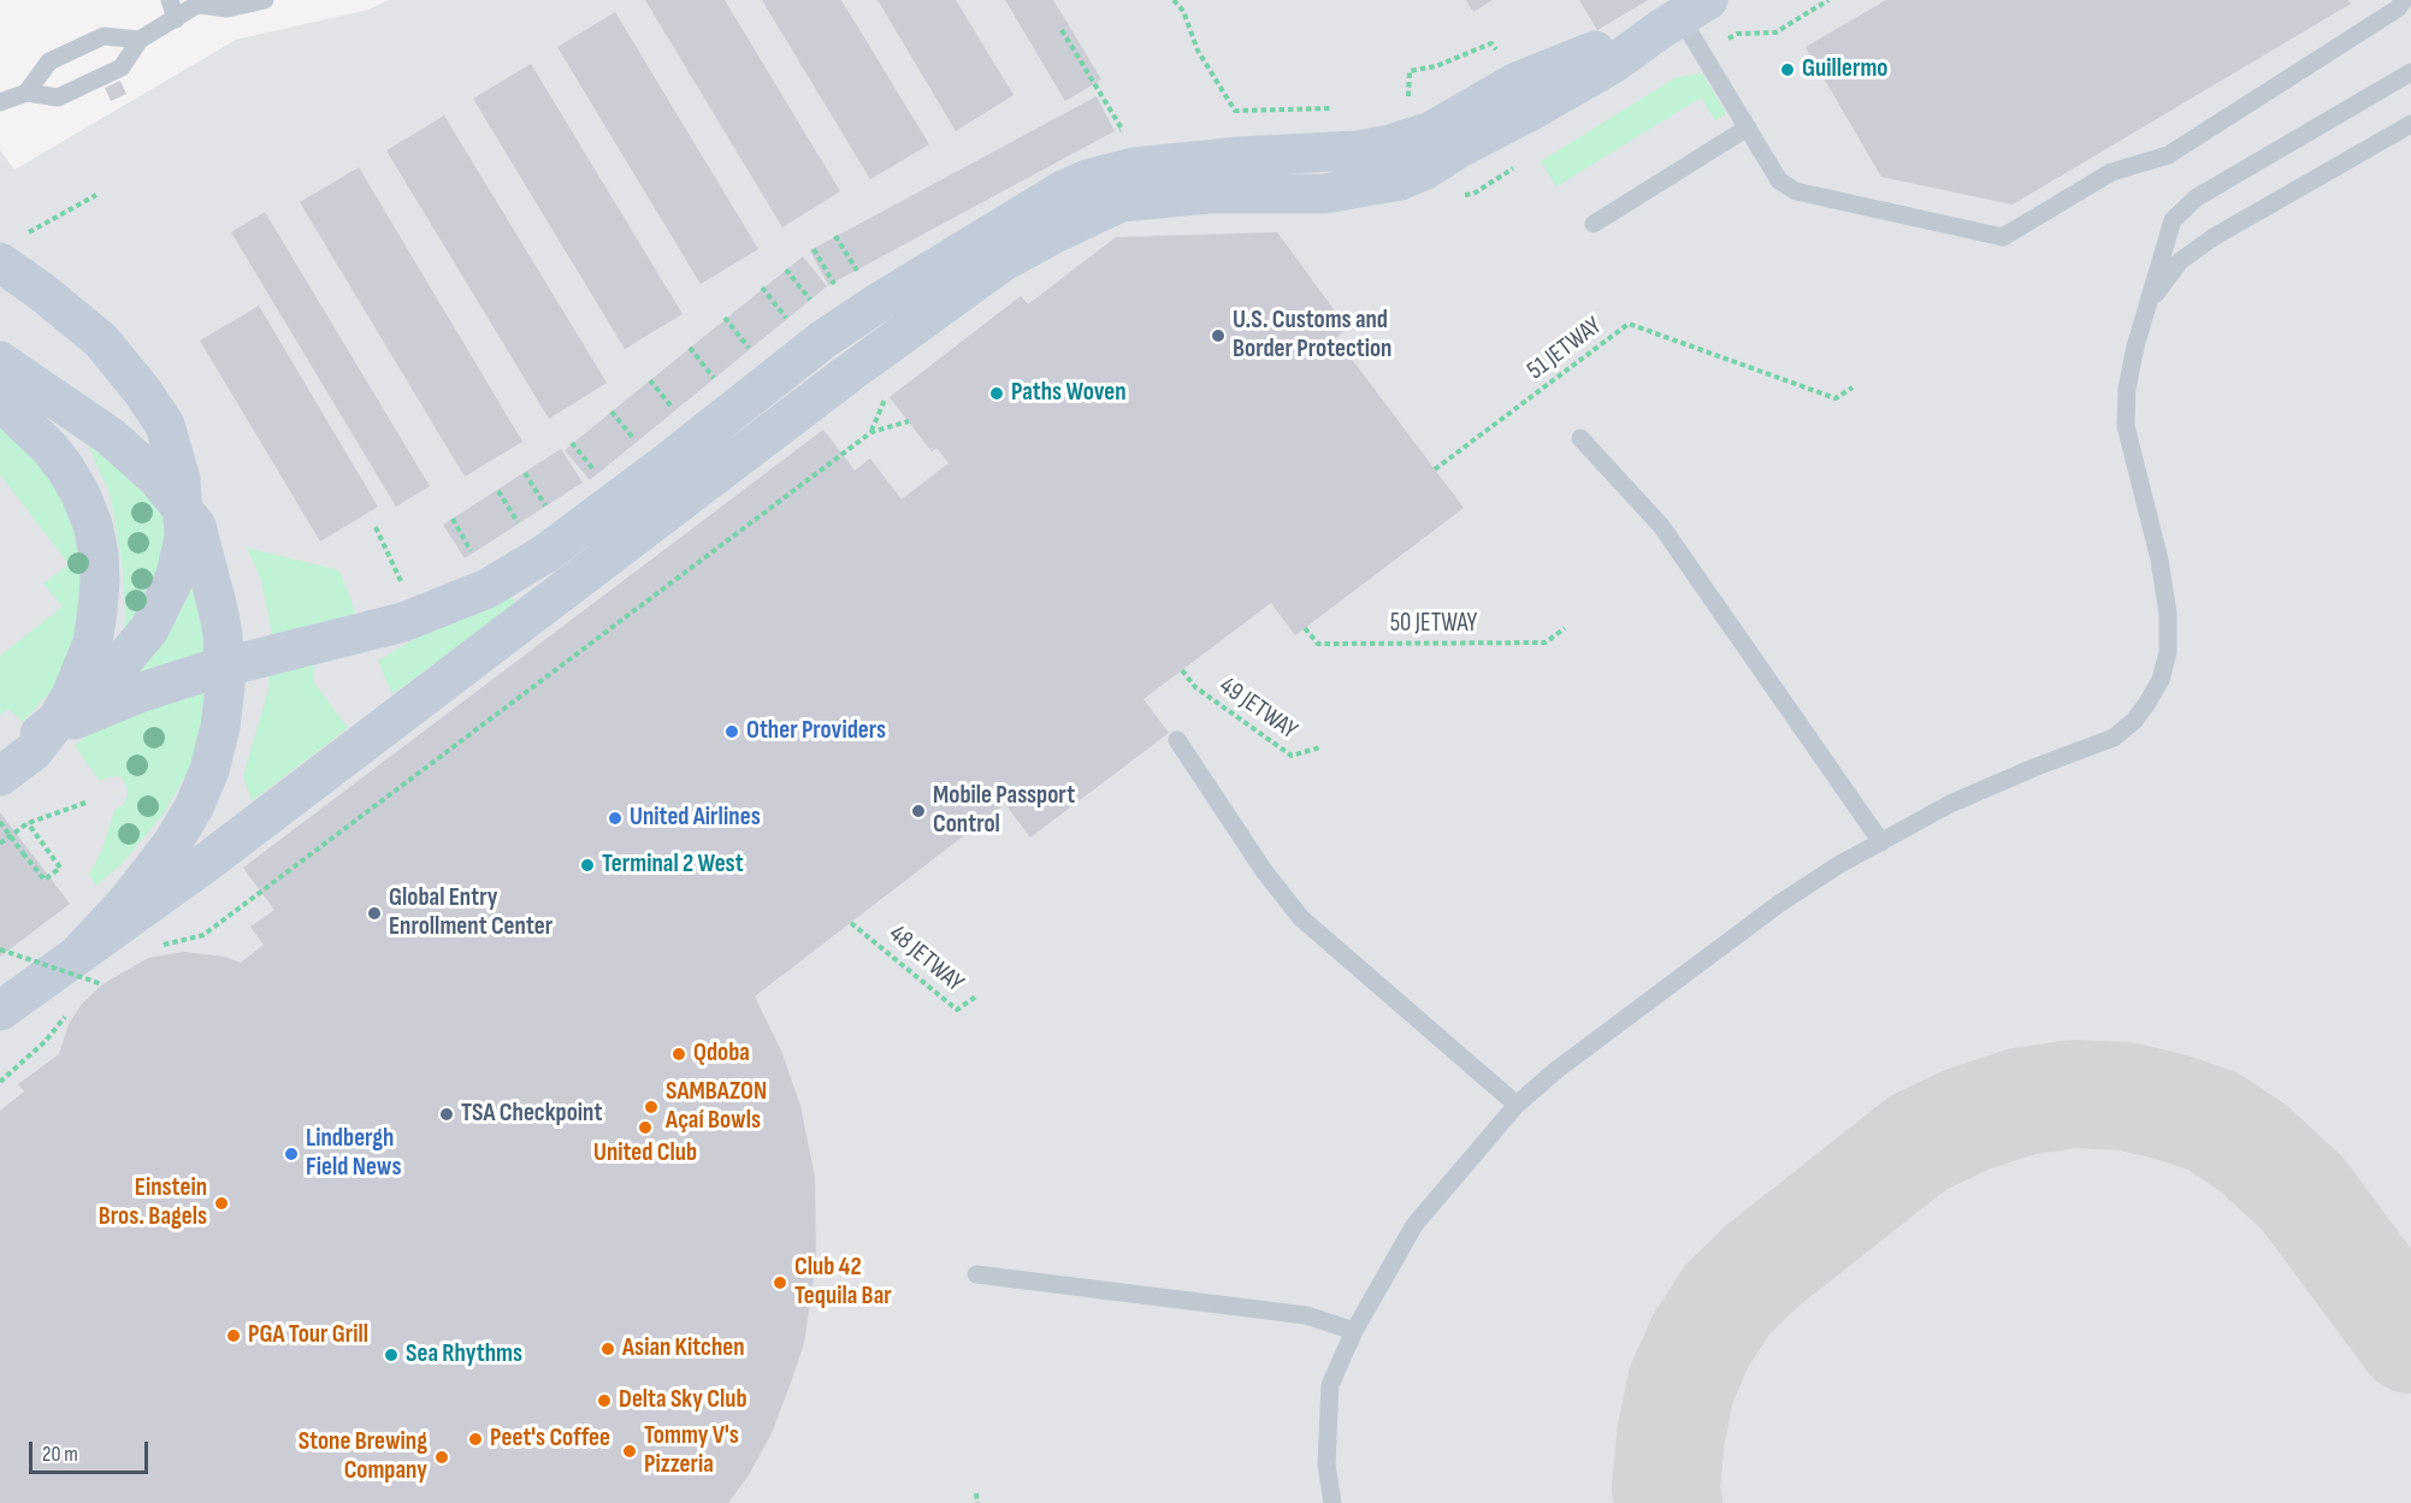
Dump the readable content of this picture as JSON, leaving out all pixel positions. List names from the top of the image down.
{
  "streets": {
    "path": [
      "51 JETWAY",
      "50 JETWAY",
      "49 JETWAY",
      "48 JETWAY"
    ]
  },
  "places": [
    "Guillermo",
    "U.S. Customs and Border Protection",
    "Paths Woven",
    "Other Providers",
    "Mobile Passport Control",
    "United Airlines",
    "Terminal 2 West",
    "Global Entry Enrollment Center",
    "Qdoba",
    "SAMBAZON Açaí Bowls",
    "TSA Checkpoint",
    "United Club",
    "Lindbergh Field News",
    "Einstein Bros. Bagels",
    "Club 42 Tequila Bar",
    "PGA Tour Grill",
    "Asian Kitchen",
    "Sea Rhythms",
    "Delta Sky Club",
    "Peet's Coffee",
    "Tommy V's Pizzeria",
    "Stone Brewing Company"
  ],
  "scale_bar": "20 m"
}
